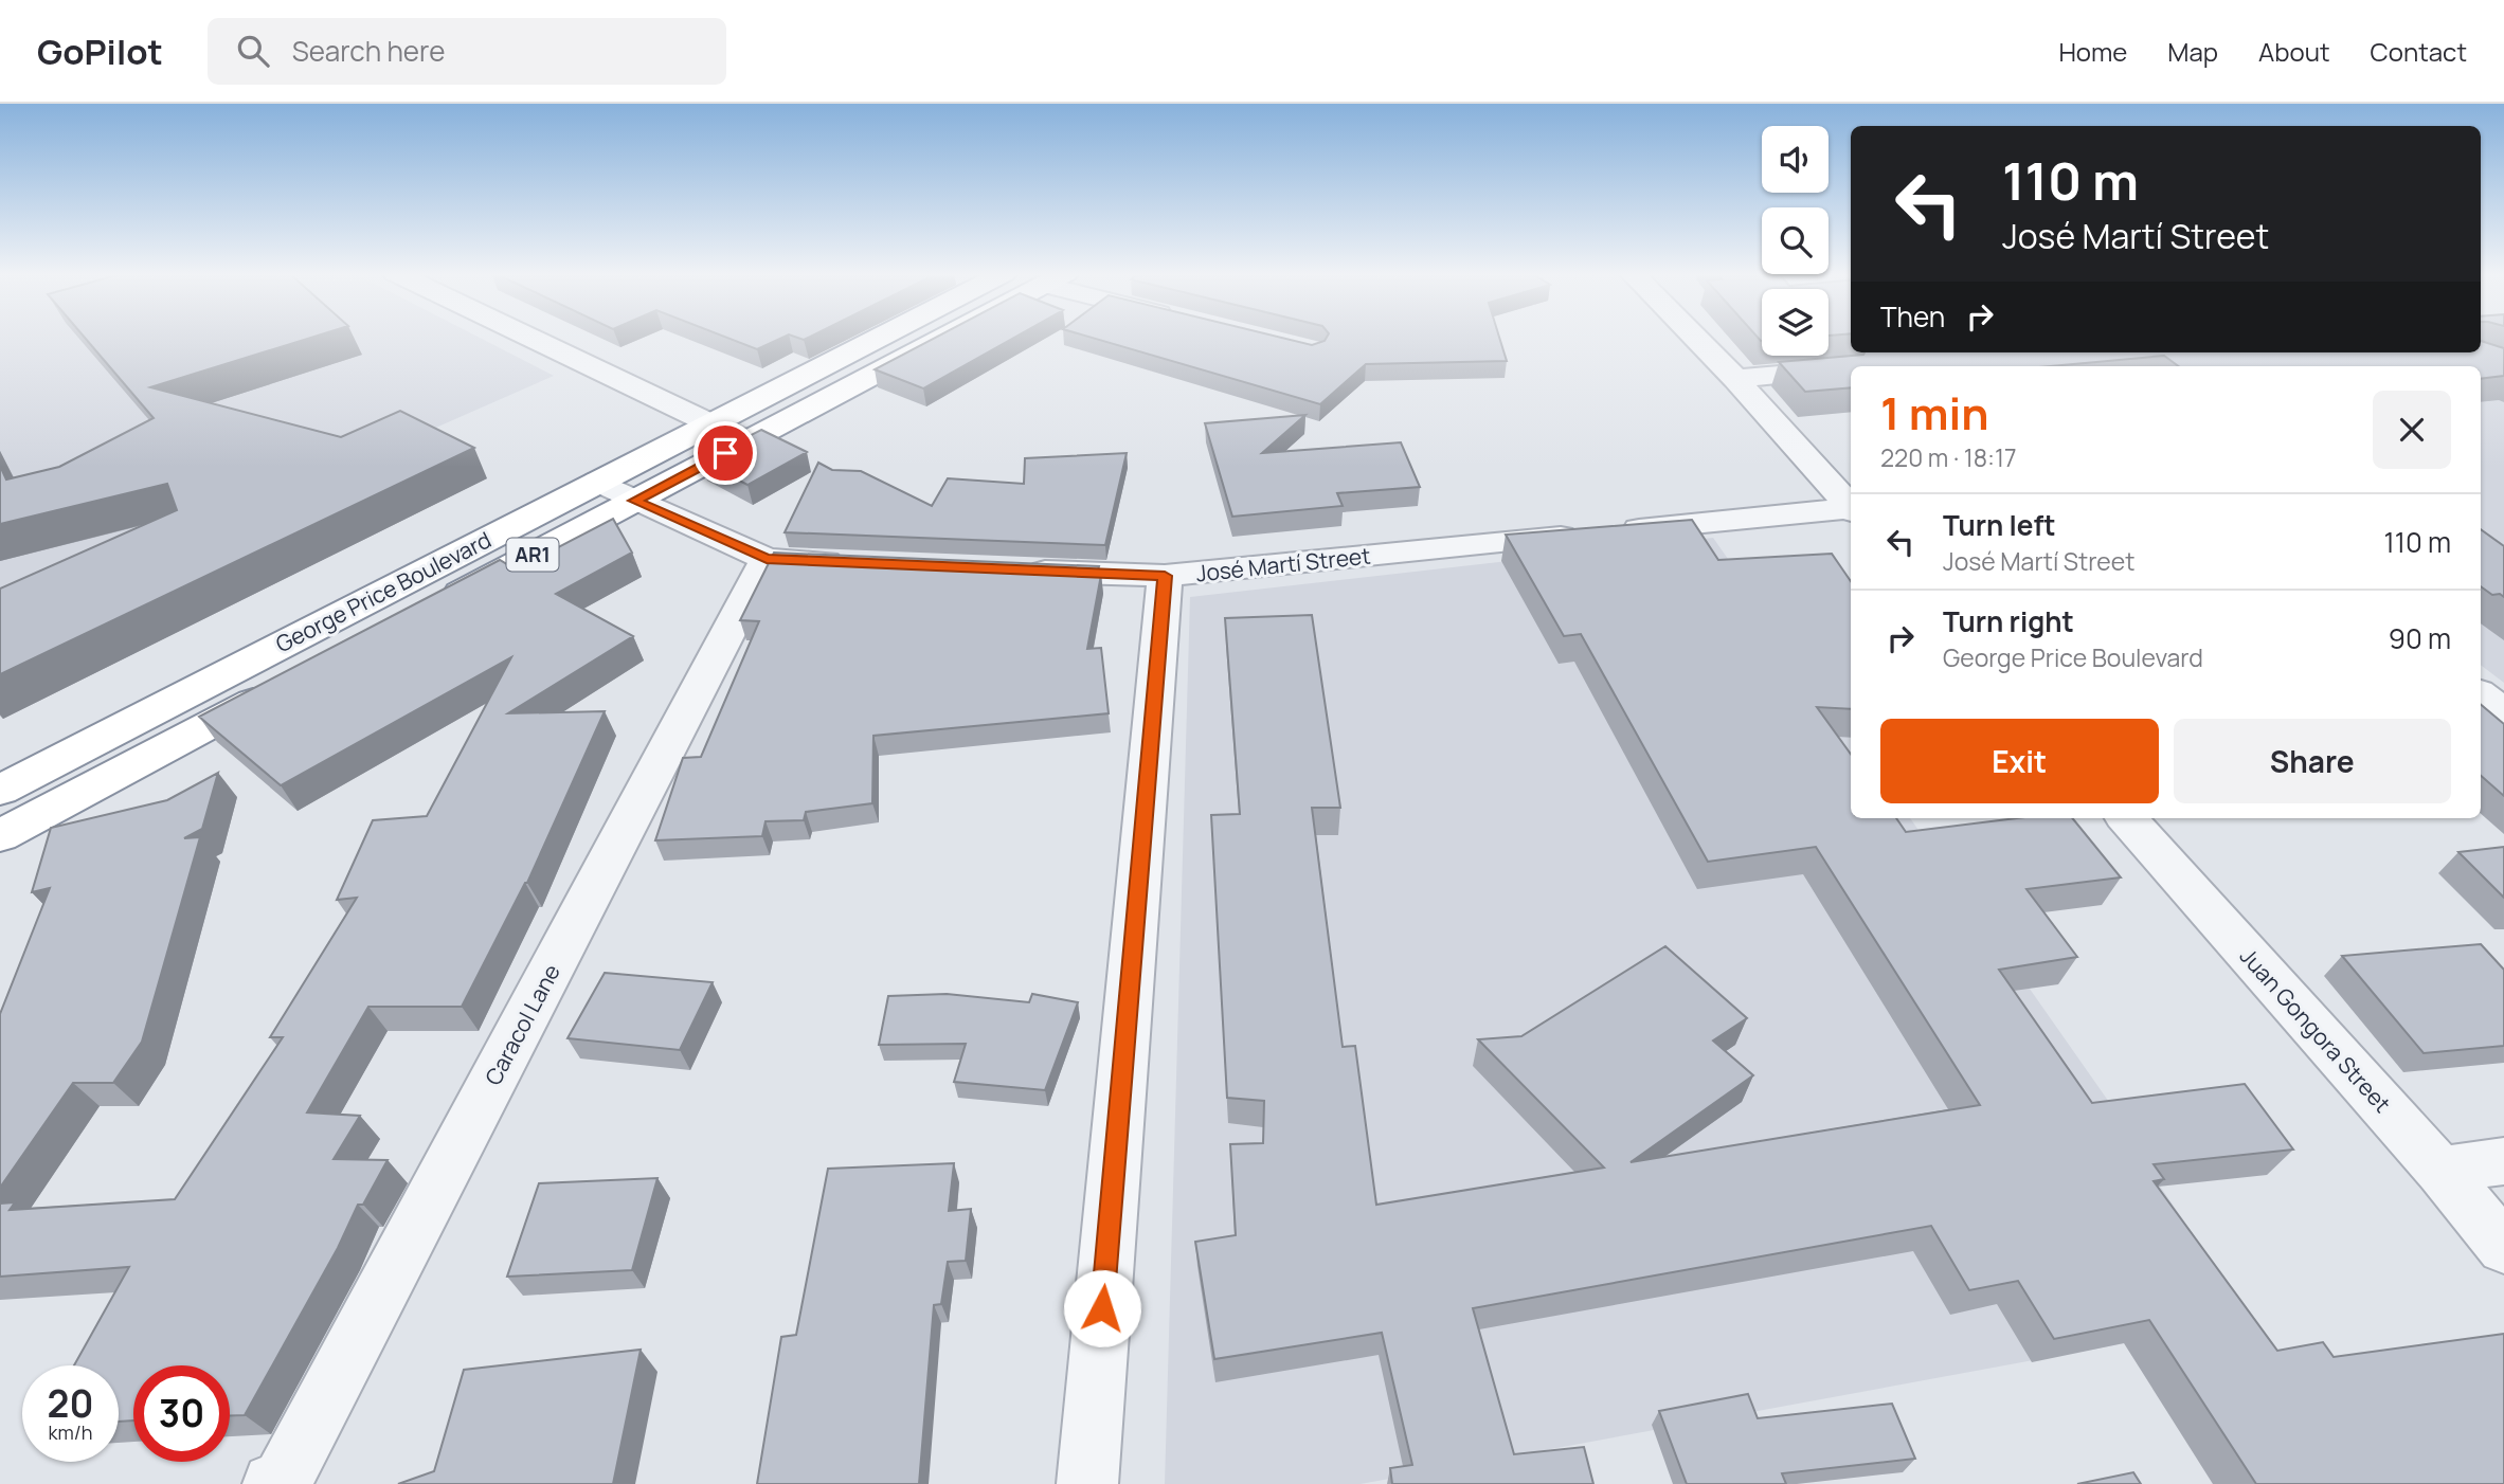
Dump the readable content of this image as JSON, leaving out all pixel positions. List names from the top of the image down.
{
  "streets": {
    "highway": ["AR1", "George Price Boulevard"],
    "street": ["José Martí Street", "Caracol Lane", "Juan Gongora Street"]
  },
  "page": {
    "header": "GoPilot",
    "search": "Search here",
    "nav": [
      "Home",
      "Map",
      "About",
      "Contact"
    ],
    "turn": ["110 m", "José Martí Street"],
    "then": "Then",
    "heading": ["1 min", "220 m · 18:17"],
    "list": [
      {
        "name": "Turn left",
        "note": "José Martí Street",
        "value": "110 m"
      },
      {
        "name": "Turn right",
        "note": "George Price Boulevard",
        "value": "90 m"
      }
    ],
    "buttons": ["Exit", "Share"],
    "speed": "20 km/h",
    "limit": "30"
  }
}
